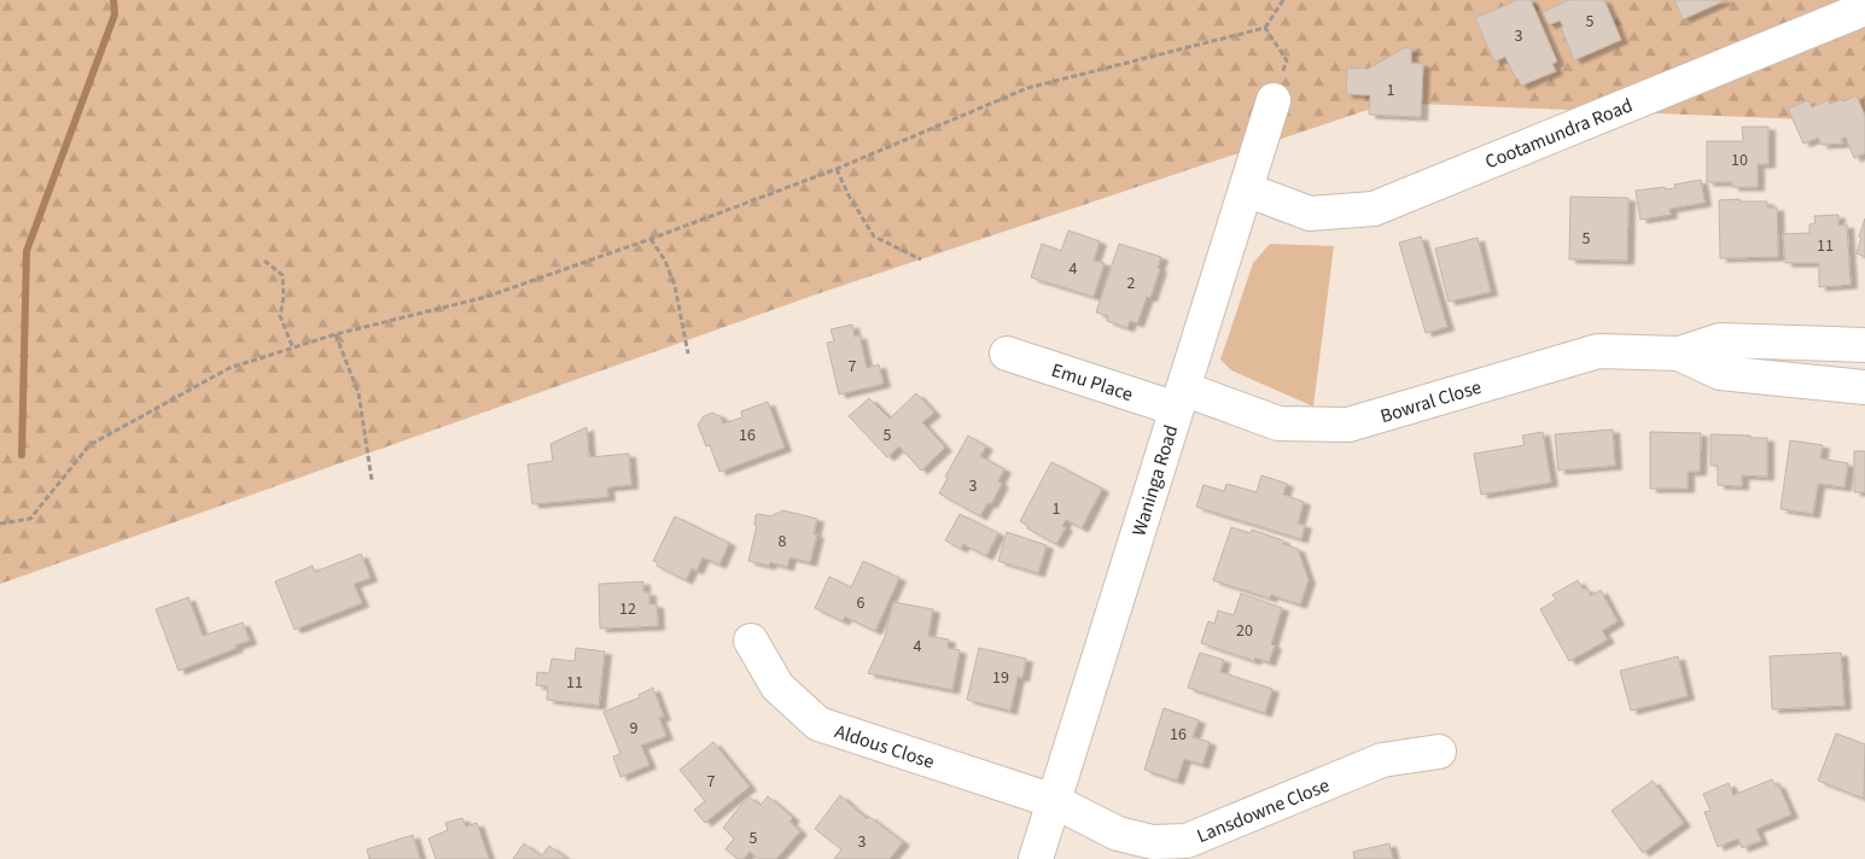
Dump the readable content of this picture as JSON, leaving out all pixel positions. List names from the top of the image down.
{
  "streets": {
    "street": [
      "Cootamundra Road",
      "Emu Place",
      "Bowral Close",
      "Waninga Road",
      "Aldous Close",
      "Lansdowne Close"
    ]
  },
  "crossings": [
    ["Cootamundra Road", "Waninga Road"],
    ["Emu Place", "Bowral Close"],
    ["Emu Place", "Waninga Road"],
    ["Bowral Close", "Waninga Road"],
    ["Waninga Road", "Aldous Close"],
    ["Waninga Road", "Lansdowne Close"],
    ["Aldous Close", "Lansdowne Close"]
  ],
  "house_numbers": [
    "5",
    "3",
    "1",
    "10",
    "5",
    "11",
    "4",
    "2",
    "7",
    "16",
    "5",
    "3",
    "1",
    "8",
    "6",
    "12",
    "20",
    "4",
    "19",
    "11",
    "9",
    "16",
    "7",
    "5",
    "3"
  ]
}
